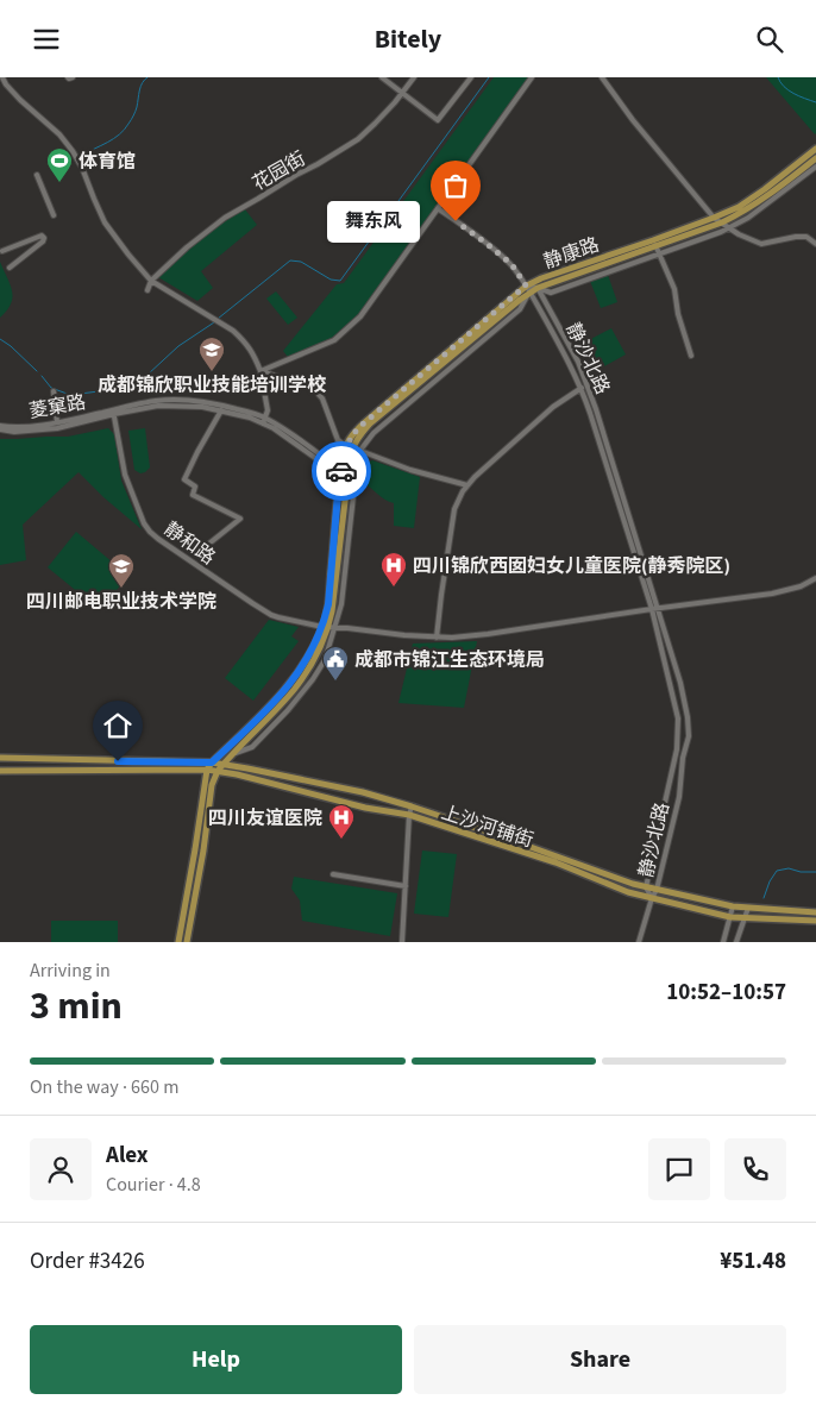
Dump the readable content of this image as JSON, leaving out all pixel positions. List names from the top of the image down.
{
  "streets": {
    "main road": ["静康路", "上沙河铺街"],
    "street": [
      "花园街",
      "静沙北路",
      "菱窠路",
      "静和路"
    ]
  },
  "crossings": [
    ["静康路", "静沙北路"],
    ["静康路", "菱窠路"],
    ["静康路", "静和路"],
    ["静康路", "上沙河铺街"],
    ["静沙北路", "静和路"],
    ["静沙北路", "上沙河铺街"],
    ["菱窠路", "静和路"]
  ],
  "places": {
    "sports": ["体育馆"],
    "other": ["舞东风"],
    "school or university": ["成都锦欣职业技能培训学校", "四川邮电职业技术学院"],
    "hospital": ["四川锦欣西囡妇女儿童医院(静秀院区)", "四川友谊医院"],
    "public building": ["成都市锦江生态环境局"]
  },
  "page": {
    "header": "Bitely",
    "bubble": "舞东风",
    "heading": ["3 min", "Arriving in", "10:52–10:57"],
    "panel": [
      "Alex",
      "Courier · 4.8",
      "Order #3426",
      "¥51.48"
    ],
    "bar": "On the way · 660 m",
    "buttons": ["Help", "Share"]
  }
}
